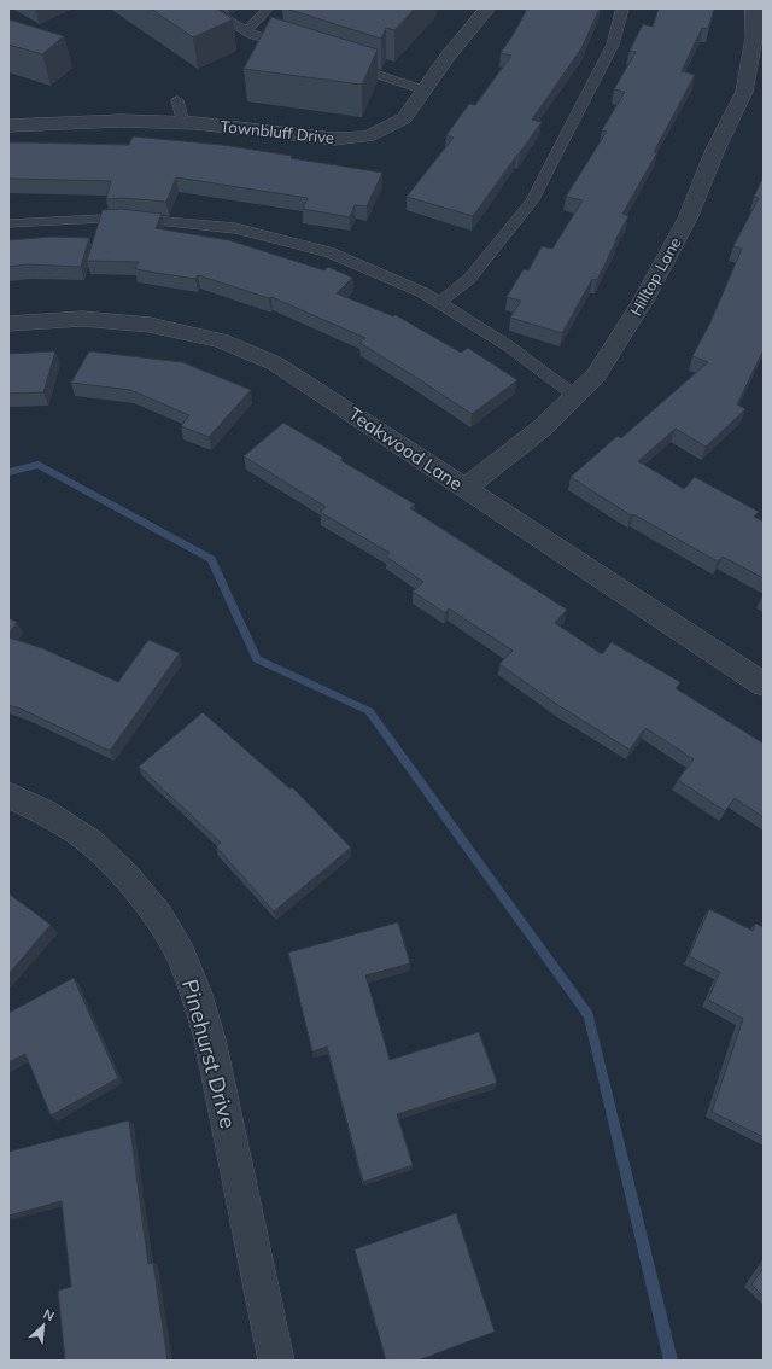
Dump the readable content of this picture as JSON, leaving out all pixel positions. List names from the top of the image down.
{
  "streets": {
    "street": [
      "Townbluff Drive",
      "Hilltop Lane",
      "Teakwood Lane",
      "Pinehurst Drive"
    ]
  },
  "crossings": [
    ["Hilltop Lane", "Teakwood Lane"]
  ],
  "north": "top right"
}
